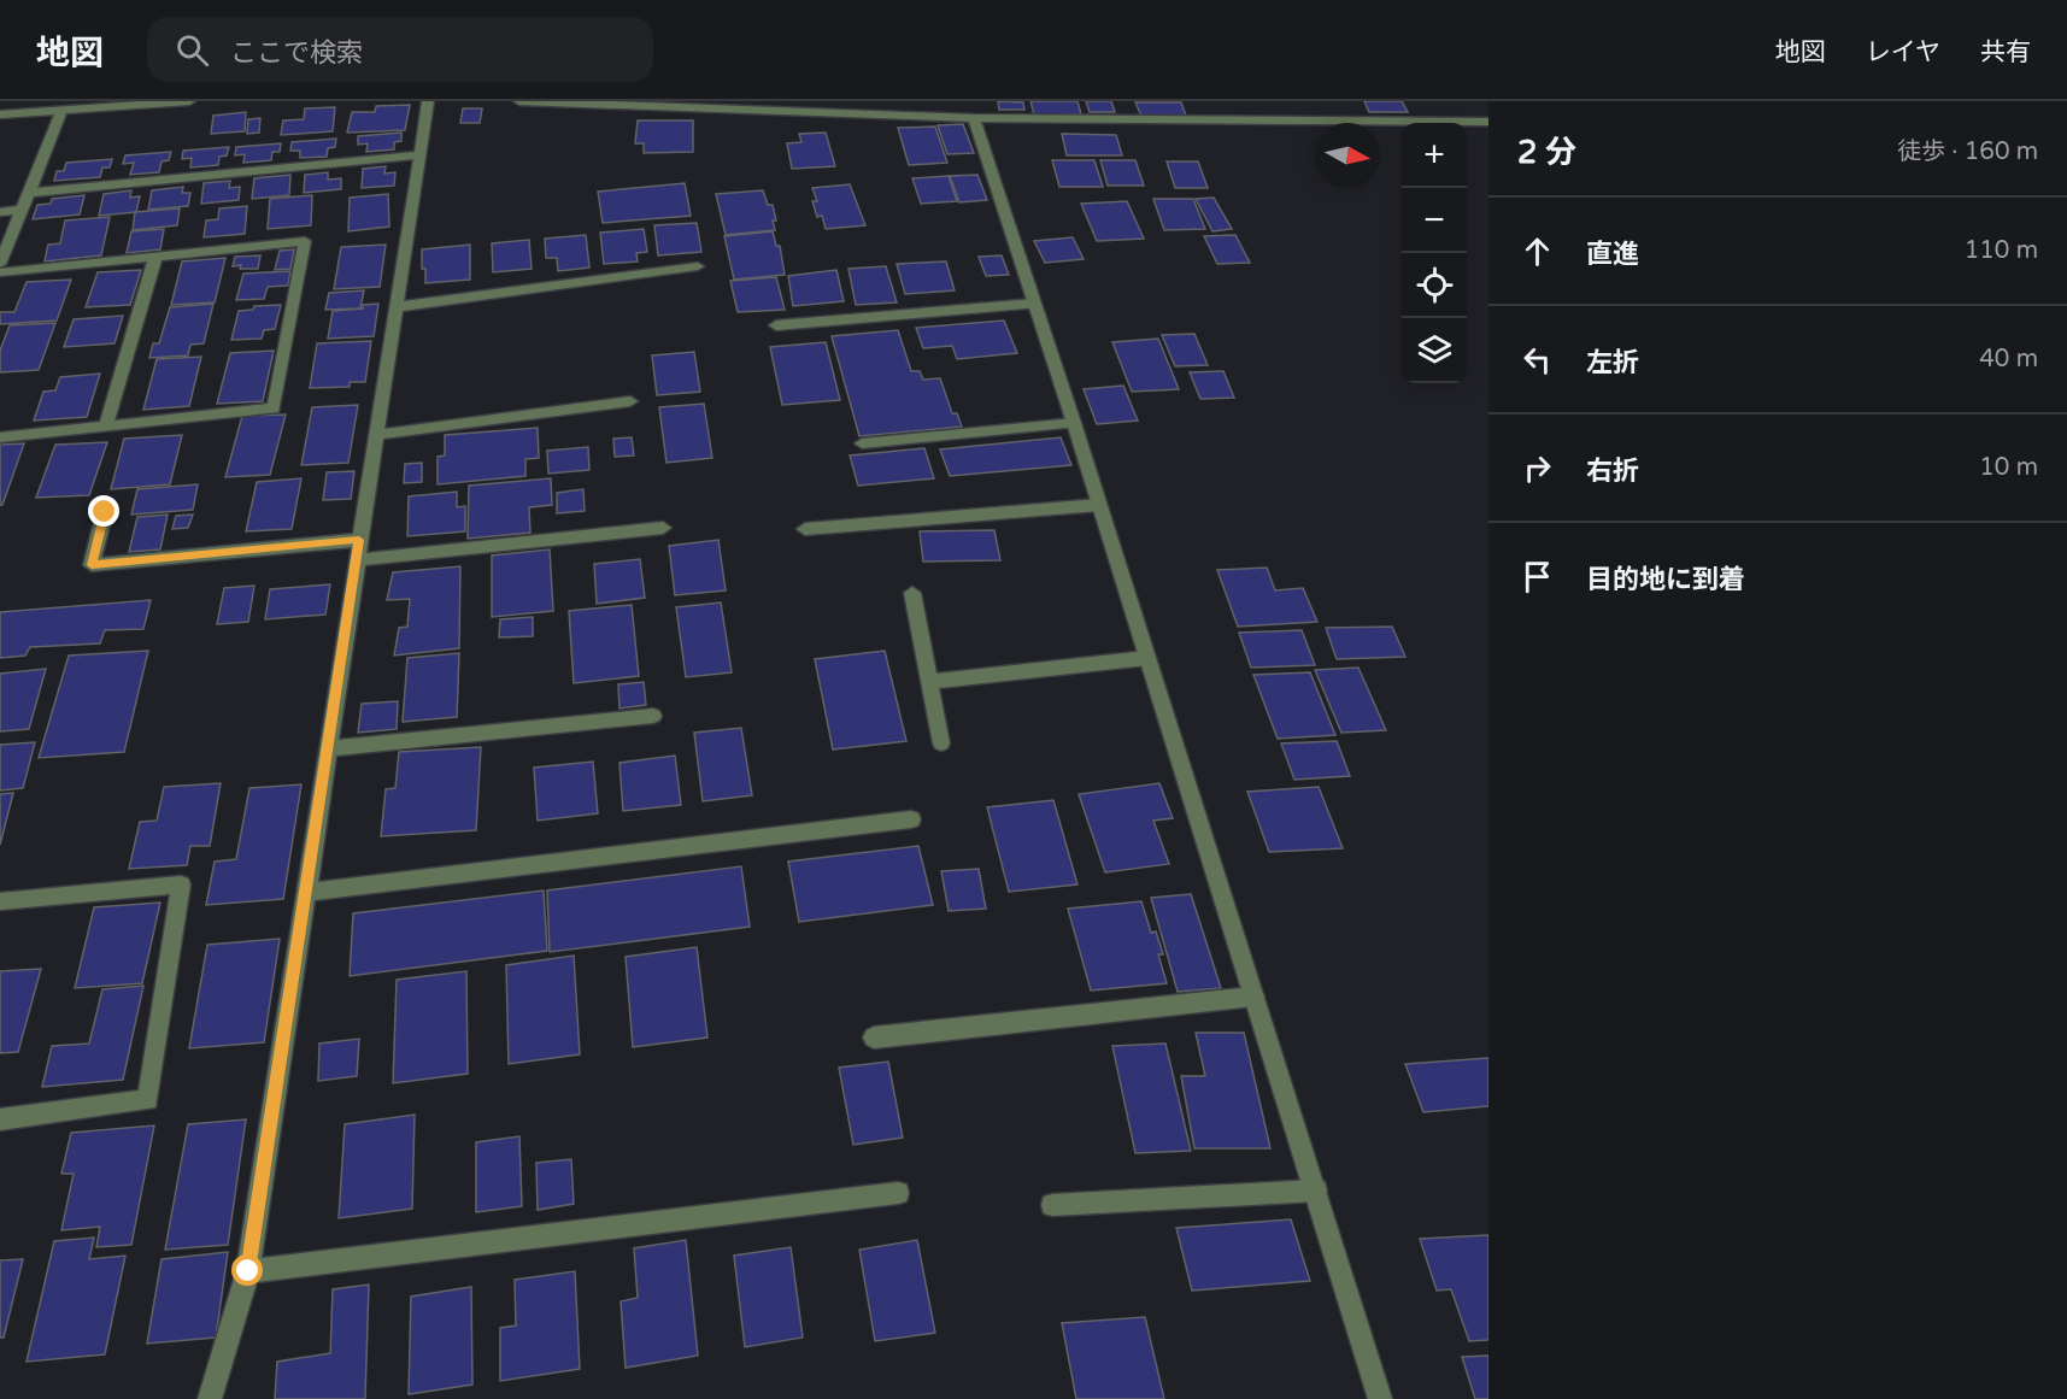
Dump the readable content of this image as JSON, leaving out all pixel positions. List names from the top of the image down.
{
  "north": "right",
  "page": {
    "header": "地図",
    "search": "ここで検索",
    "nav": ["地図", "レイヤ", "共有"],
    "heading": ["2 分", "徒歩 · 160 m"],
    "map_buttons": ["+", "−"],
    "list": [
      ["直進", "110 m"],
      ["左折", "40 m"],
      ["右折", "10 m"],
      "目的地に到着"
    ]
  }
}
